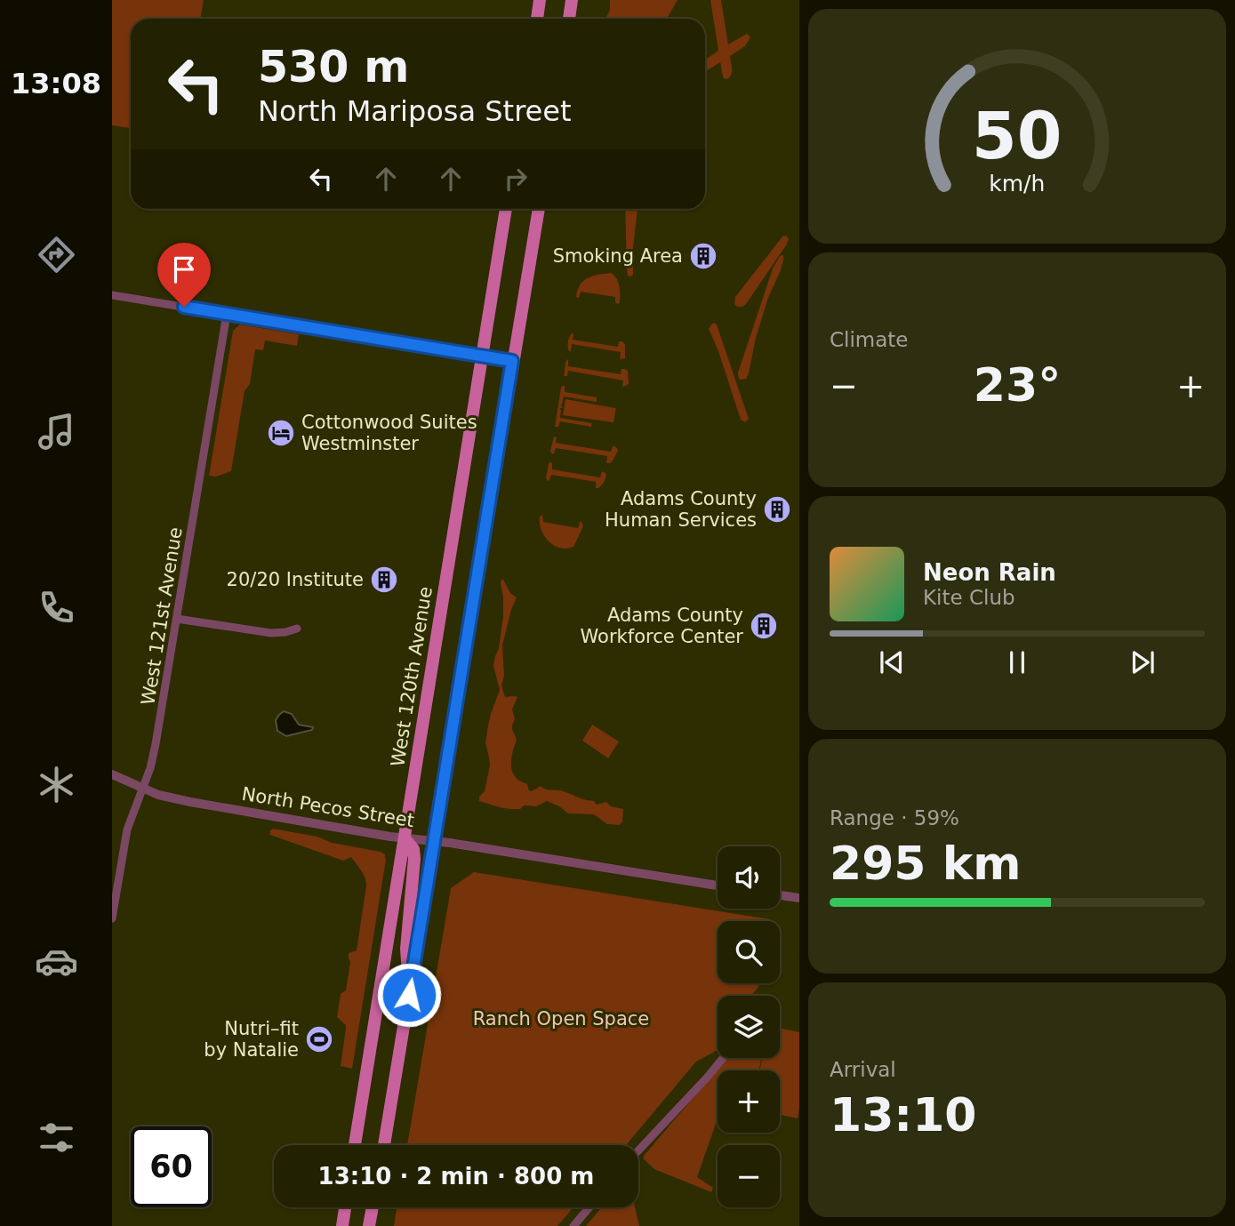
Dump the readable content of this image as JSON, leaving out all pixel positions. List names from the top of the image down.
{
  "streets": {
    "main road": ["West 120th Avenue"],
    "street": ["West 121st Avenue", "North Pecos Street"]
  },
  "crossings": [
    ["West 121st Avenue", "North Pecos Street"],
    ["West 120th Avenue", "North Pecos Street"]
  ],
  "parks": ["Ranch Open Space"],
  "places": {
    "building": [
      "Smoking Area",
      "Adams County Human Services",
      "20/20 Institute",
      "Adams County Workforce Center"
    ],
    "hotel": ["Cottonwood Suites Westminster"],
    "sports": ["Nutri–fit by Natalie"]
  },
  "page": {
    "tabs": "13:08",
    "turn": ["530 m", "North Mariposa Street"],
    "tile": [
      "Climate",
      ["Range · 59%", "295 km"],
      ["Arrival", "13:10"]
    ],
    "heat": ["−", "23°", "+"],
    "song": ["Neon Rain", "Kite Club"],
    "map_buttons": ["+", "−"],
    "limit": "60",
    "trip": "13:10 · 2 min · 800 m",
    "gauge": ["50", "km/h"]
  }
}
